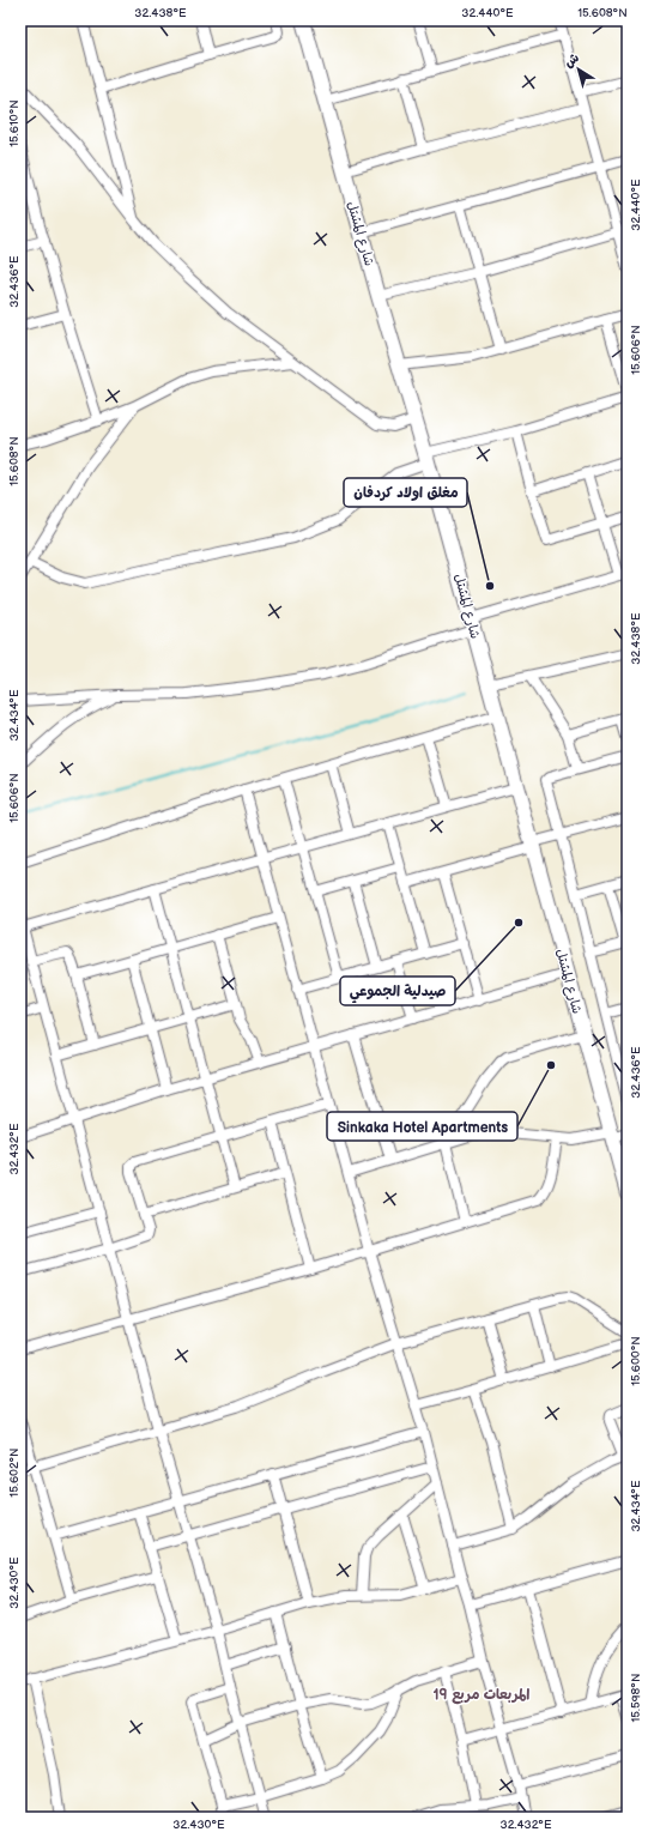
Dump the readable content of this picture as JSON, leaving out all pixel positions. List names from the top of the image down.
{
  "streets": {
    "street": ["شارع المشتل"]
  },
  "districts": ["المربعات مربع 19"],
  "places": ["مغلق اولاد كردفان", "صيدلية الجموعي", "Sinkaka Hotel Apartments"],
  "north": "top left",
  "coordinates": [
    "32.438°E",
    "32.440°E",
    "15.608°N",
    "15.610°N",
    "32.436°E",
    "15.606°N",
    "32.434°E",
    "32.432°E",
    "15.600°N",
    "15.602°N",
    "32.430°E",
    "15.598°N"
  ]
}
